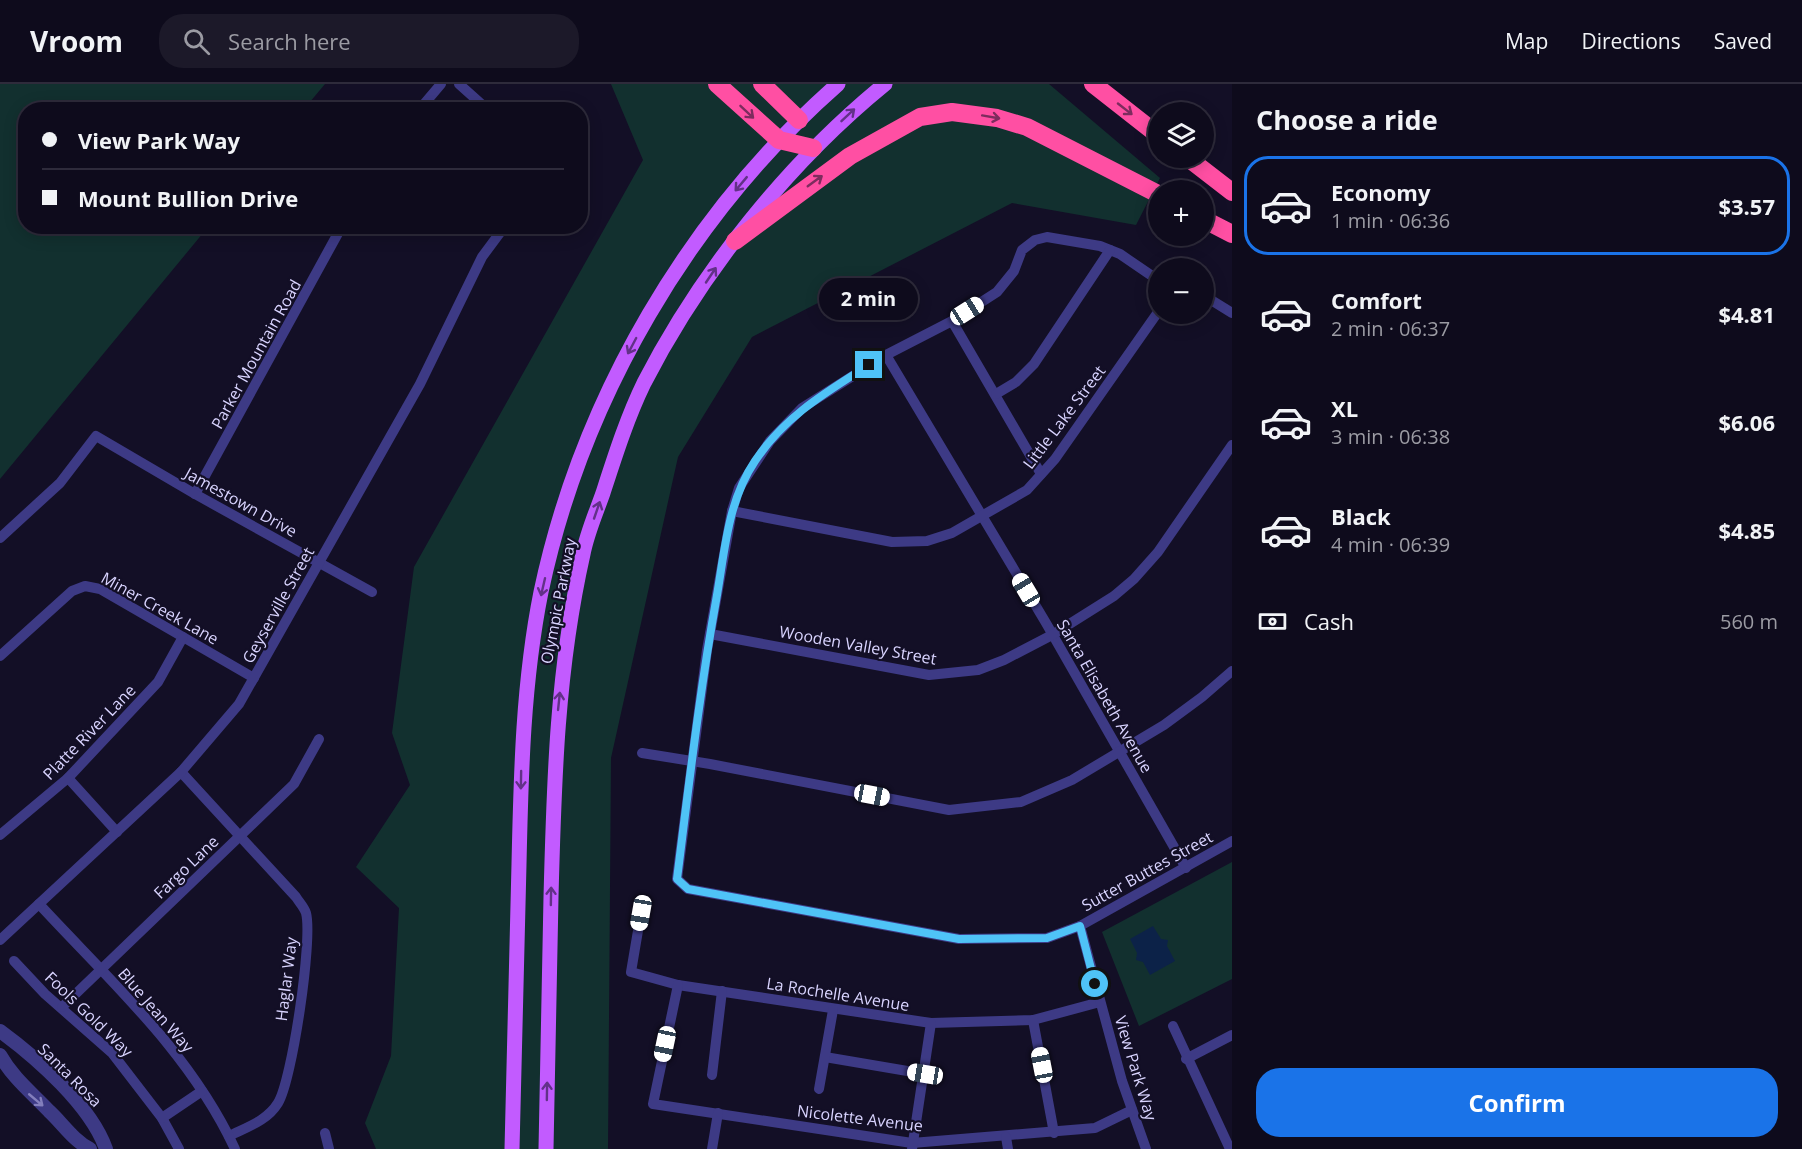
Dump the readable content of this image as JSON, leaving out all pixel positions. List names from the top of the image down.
{
  "streets": {
    "main road": ["Olympic Parkway"],
    "street": [
      "Parker Mountain Road",
      "Little Lake Street",
      "Jamestown Drive",
      "Geyserville Street",
      "Miner Creek Lane",
      "Wooden Valley Street",
      "Santa Elisabeth Avenue",
      "Platte River Lane",
      "Fargo Lane",
      "Sutter Buttes Street",
      "Haglar Way",
      "La Rochelle Avenue",
      "Blue Jean Way",
      "Fools Gold Way",
      "View Park Way",
      "Santa Rosa",
      "Nicolette Avenue"
    ]
  },
  "crossings": [
    ["Parker Mountain Road", "Jamestown Drive"],
    ["Little Lake Street", "Santa Elisabeth Avenue"],
    ["Jamestown Drive", "Geyserville Street"],
    ["Geyserville Street", "Miner Creek Lane"],
    ["Geyserville Street", "Haglar Way"],
    ["Geyserville Street", "Blue Jean Way"],
    ["Miner Creek Lane", "Platte River Lane"],
    ["Wooden Valley Street", "Santa Elisabeth Avenue"],
    ["Santa Elisabeth Avenue", "Sutter Buttes Street"],
    ["Fargo Lane", "Haglar Way"],
    ["Fargo Lane", "Blue Jean Way"],
    ["Fargo Lane", "Fools Gold Way"],
    ["Sutter Buttes Street", "View Park Way"],
    ["Haglar Way", "Blue Jean Way"],
    ["La Rochelle Avenue", "View Park Way"],
    ["La Rochelle Avenue", "Nicolette Avenue"],
    ["View Park Way", "Nicolette Avenue"]
  ],
  "page": {
    "header": "Vroom",
    "search": "Search here",
    "nav": ["Map", "Directions", "Saved"],
    "heading": "Choose a ride",
    "map_buttons": ["+", "−"],
    "banner": ["View Park Way", "Mount Bullion Drive"],
    "list": [
      {
        "name": "Economy",
        "note": "1 min · 06:36",
        "value": "$3.57"
      },
      {
        "name": "Comfort",
        "note": "2 min · 06:37",
        "value": "$4.81"
      },
      {
        "name": "XL",
        "note": "3 min · 06:38",
        "value": "$6.06"
      },
      {
        "name": "Black",
        "note": "4 min · 06:39",
        "value": "$4.85"
      }
    ],
    "bubble": "2 min",
    "pay": ["Cash", "560 m"],
    "buttons": "Confirm"
  }
}
